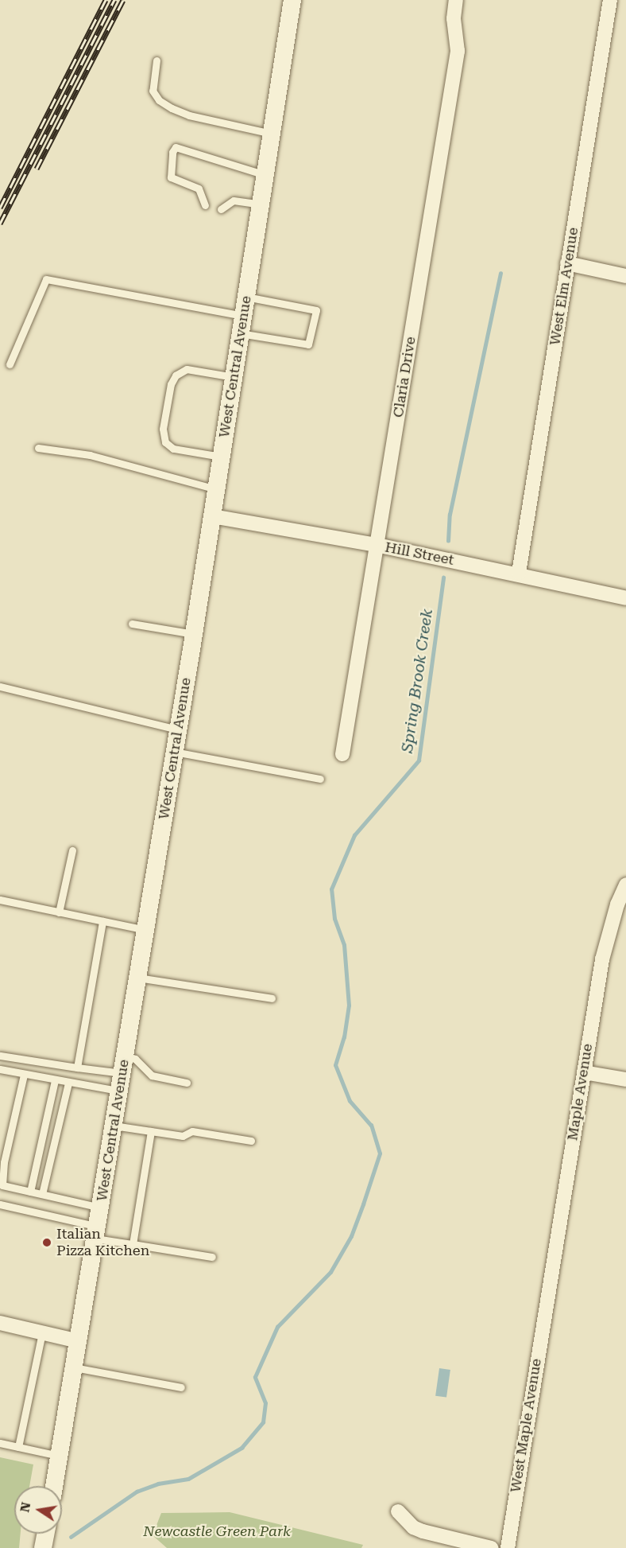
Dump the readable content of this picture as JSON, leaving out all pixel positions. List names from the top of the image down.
{
  "streets": {
    "street": [
      "West Elm Avenue",
      "West Central Avenue",
      "Claria Drive",
      "Hill Street",
      "Maple Avenue",
      "West Maple Avenue"
    ]
  },
  "crossings": [
    ["West Elm Avenue", "Hill Street"],
    ["West Central Avenue", "Hill Street"],
    ["Claria Drive", "Hill Street"],
    ["Maple Avenue", "West Maple Avenue"]
  ],
  "water": ["Spring Brook Creek"],
  "parks": ["Newcastle Green Park"],
  "places": ["Italian Pizza Kitchen"],
  "north": "left"
}
